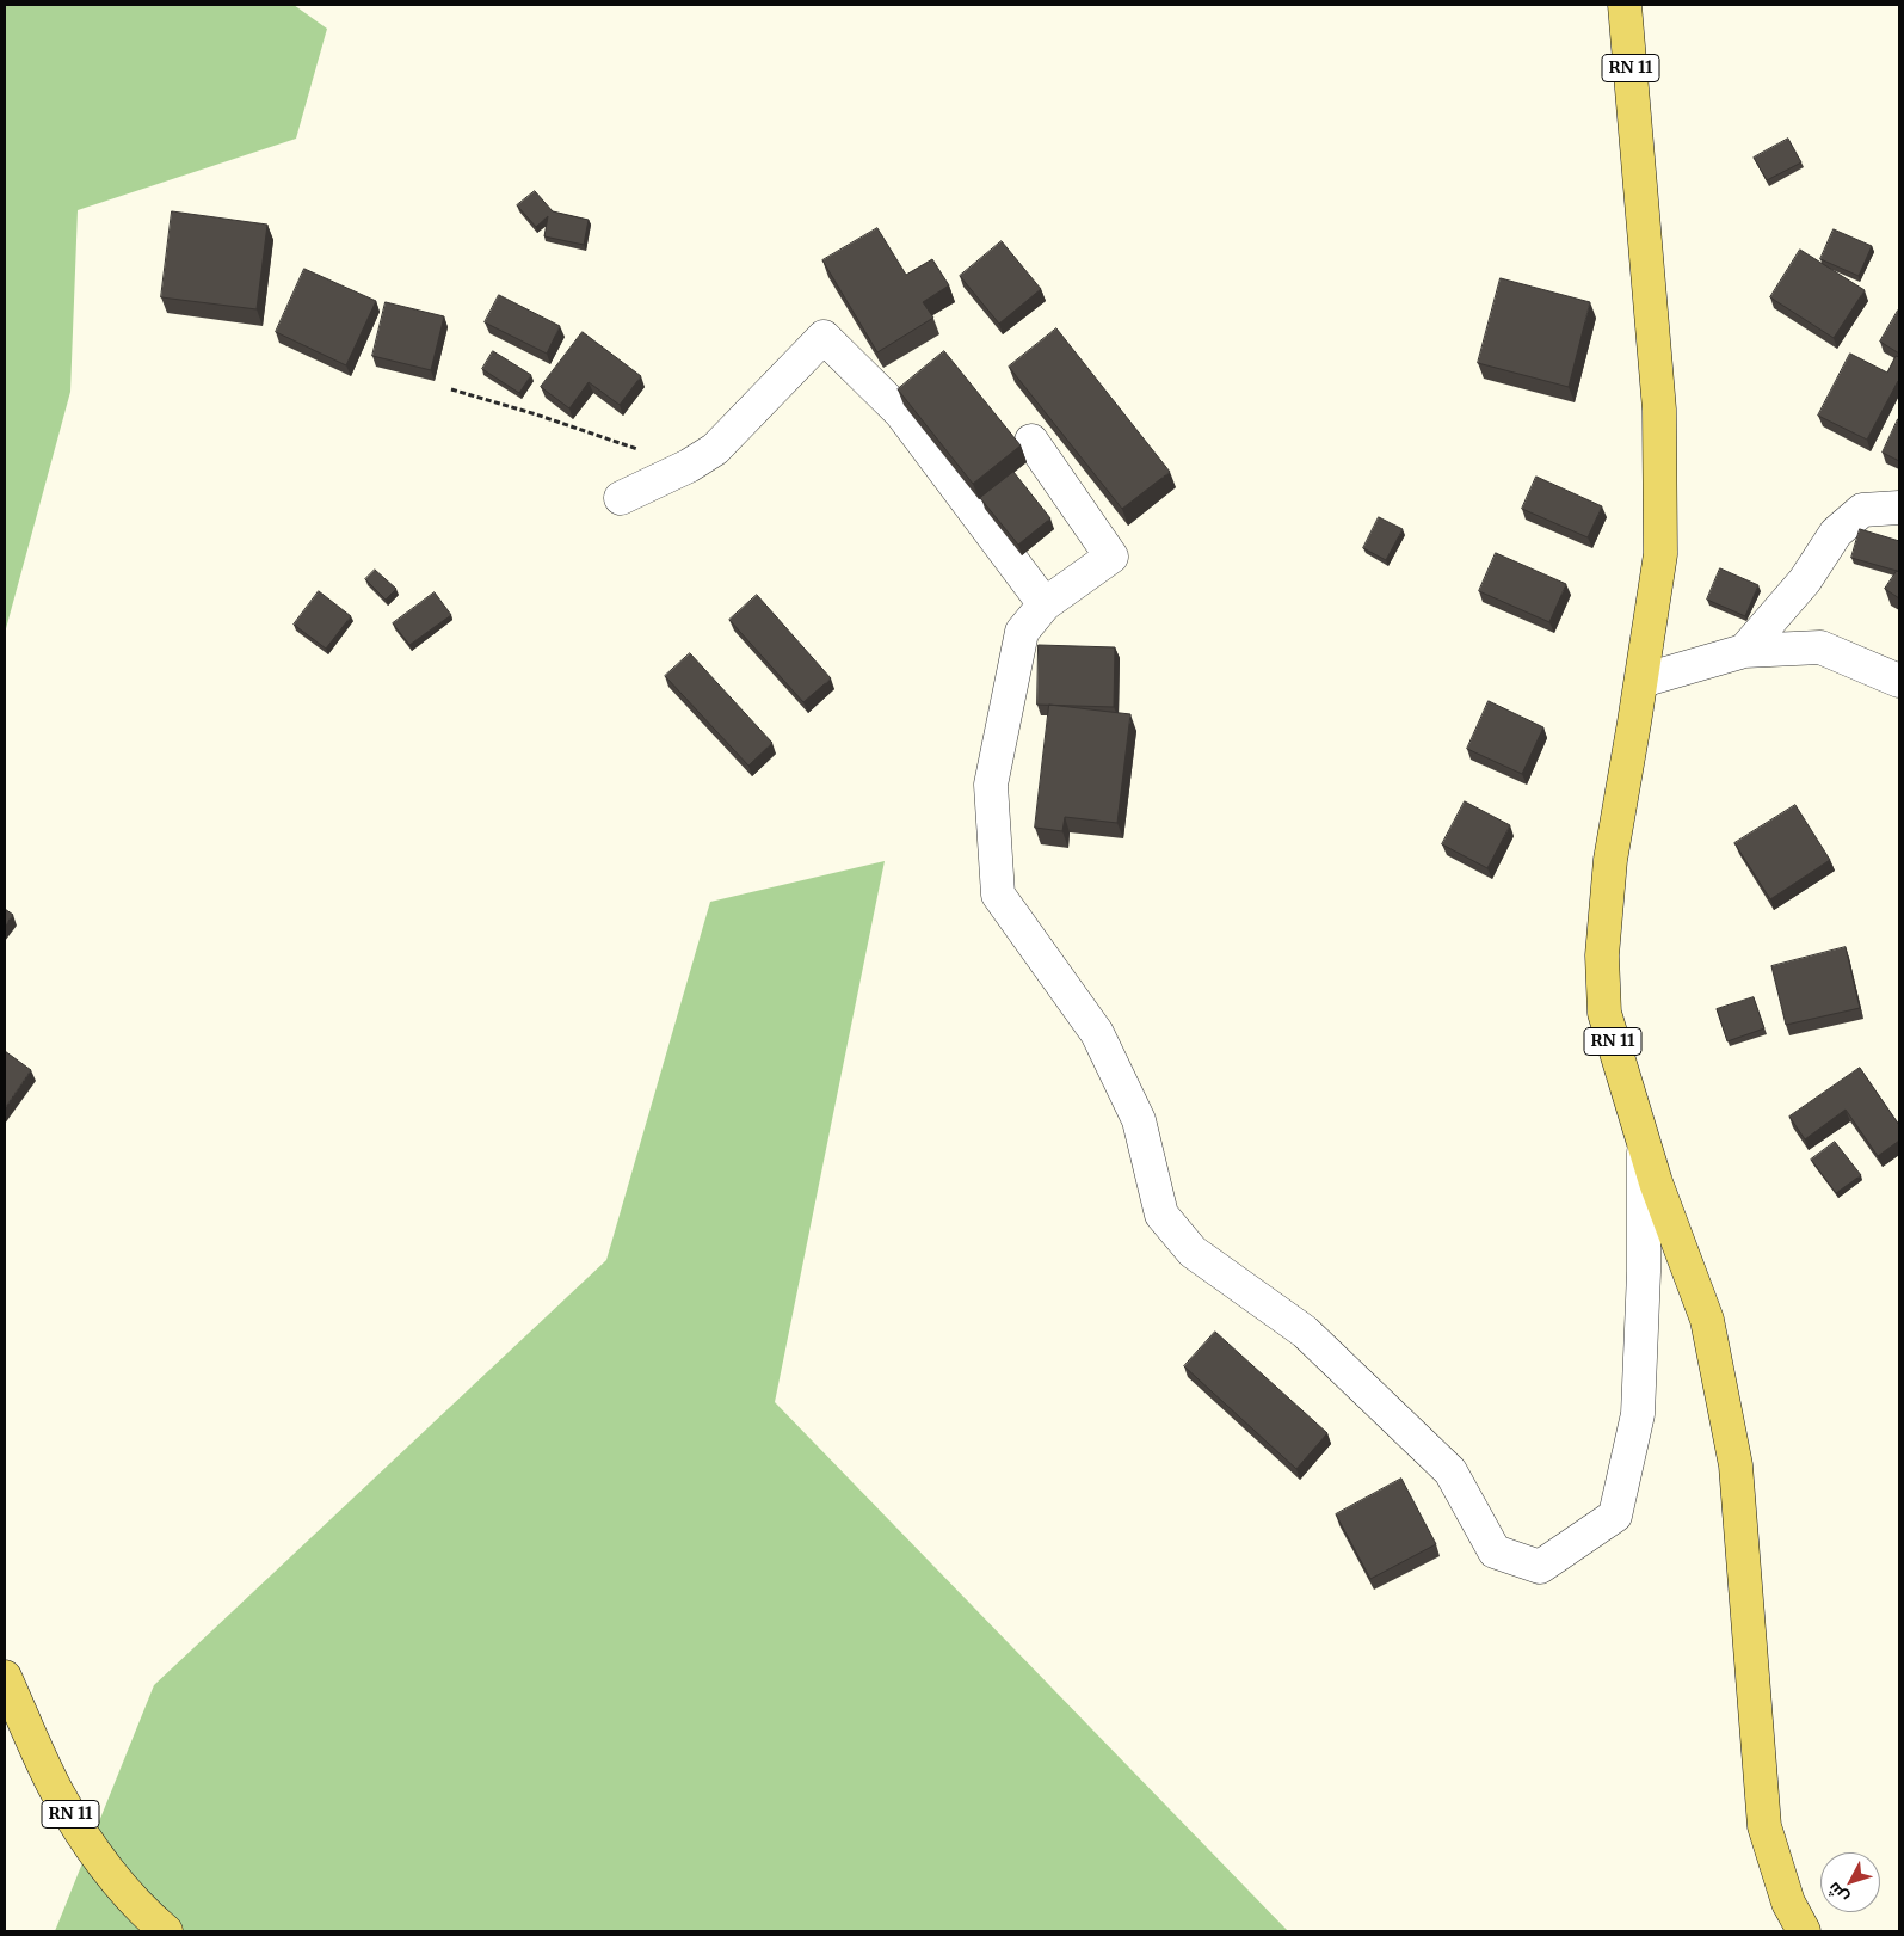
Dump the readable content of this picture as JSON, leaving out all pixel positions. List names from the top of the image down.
{
  "streets": {
    "main road": ["RN 11"]
  },
  "north": "bottom left"
}
